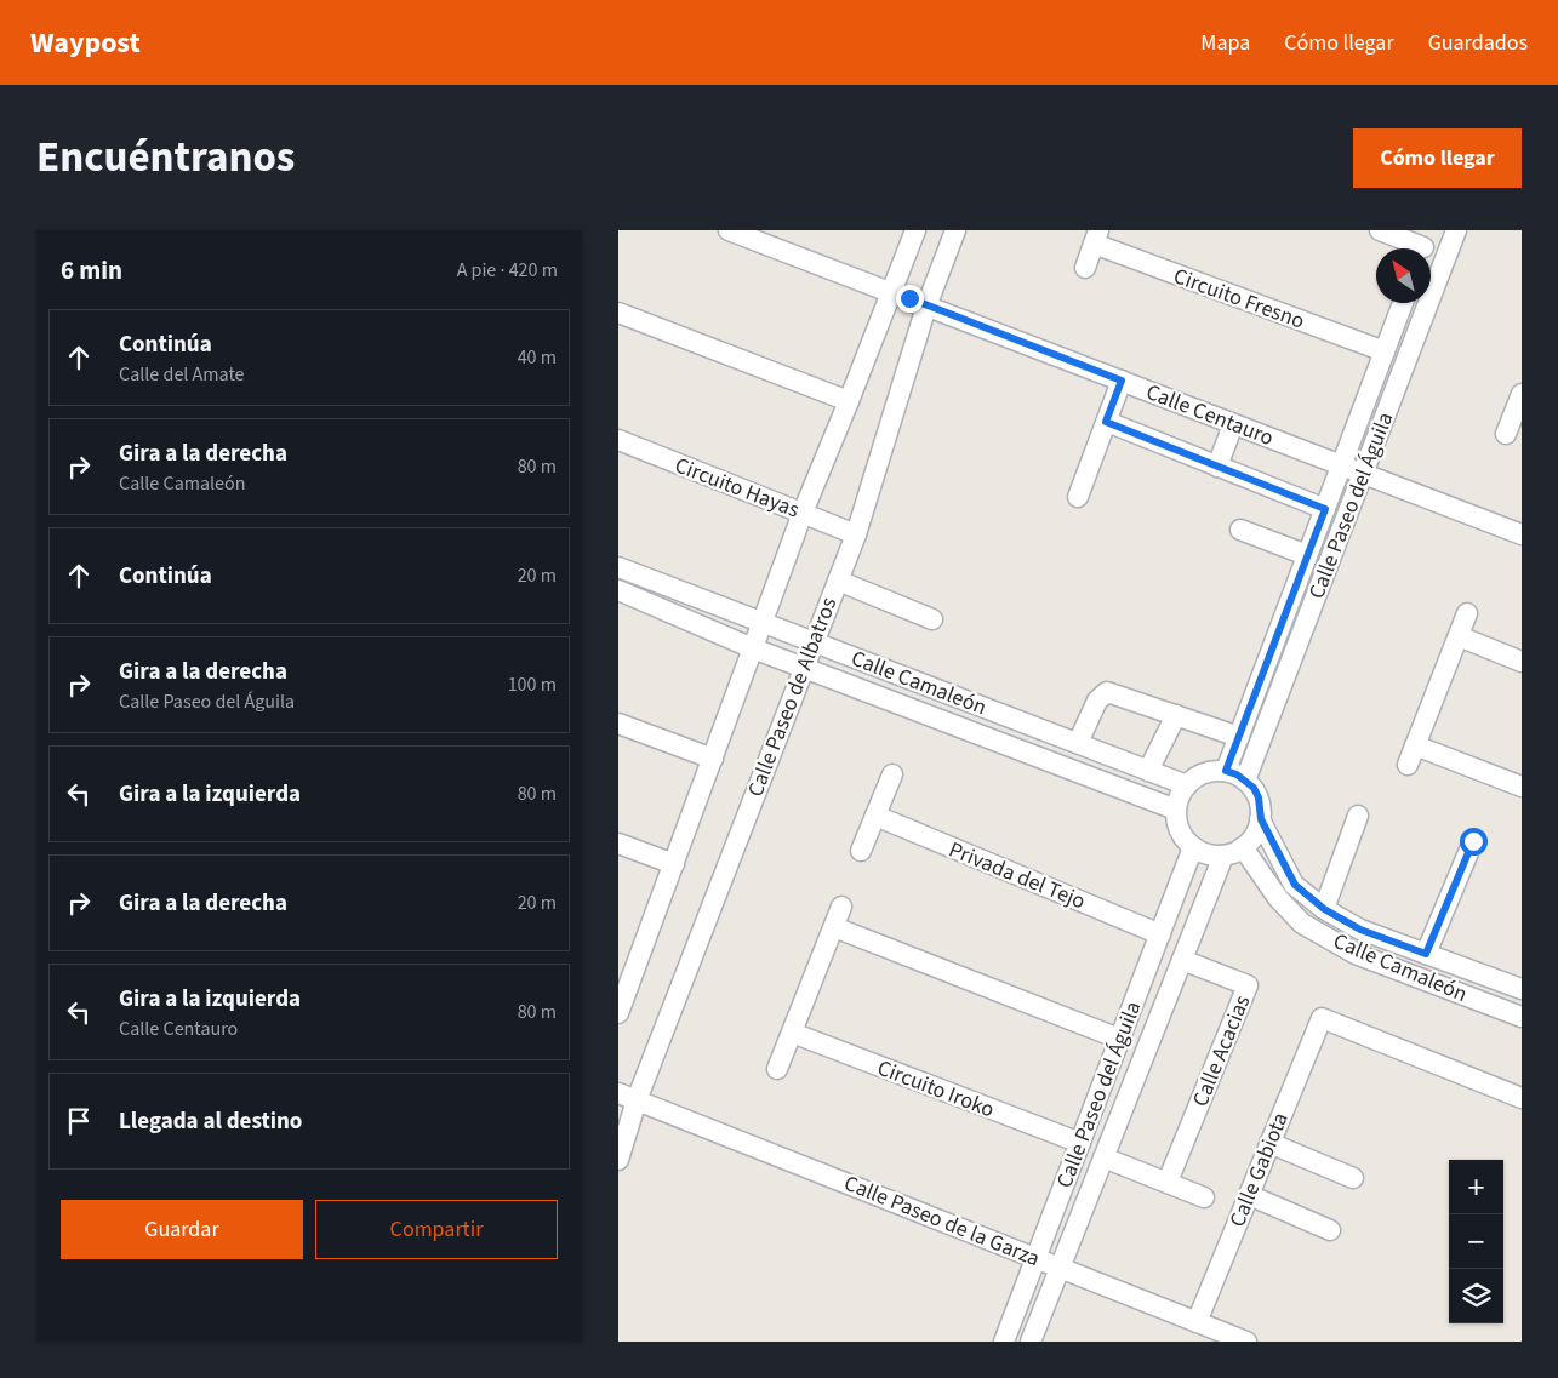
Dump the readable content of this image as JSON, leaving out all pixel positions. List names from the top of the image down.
{
  "streets": {
    "street": [
      "Circuito Fresno",
      "Calle Centauro",
      "Circuito Hayas",
      "Calle Paseo del Águila",
      "Calle Camaleón",
      "Calle Paseo de Albatros",
      "Privada del Tejo",
      "Calle Acacias",
      "Circuito Iroko",
      "Calle Gabiota",
      "Calle Paseo de la Garza"
    ]
  },
  "crossings": [
    ["Circuito Fresno", "Calle Paseo del Águila"],
    ["Calle Centauro", "Calle Paseo del Águila"],
    ["Calle Centauro", "Calle Paseo de Albatros"],
    ["Circuito Hayas", "Calle Paseo de Albatros"],
    ["Calle Paseo del Águila", "Calle Camaleón"],
    ["Calle Paseo del Águila", "Privada del Tejo"],
    ["Calle Paseo del Águila", "Calle Acacias"],
    ["Calle Paseo del Águila", "Circuito Iroko"],
    ["Calle Paseo del Águila", "Calle Paseo de la Garza"],
    ["Calle Camaleón", "Calle Paseo de Albatros"],
    ["Calle Paseo de Albatros", "Calle Paseo de la Garza"],
    ["Calle Gabiota", "Calle Paseo de la Garza"]
  ],
  "north": "top left",
  "page": {
    "header": "Waypost",
    "nav": ["Mapa", "Cómo llegar", "Guardados"],
    "title": "Encuéntranos",
    "buttons": [
      "Cómo llegar",
      ["Guardar", "Compartir"]
    ],
    "heading": ["6 min", "A pie · 420 m"],
    "list": [
      ["Continúa", "Calle del Amate", "40 m"],
      ["Gira a la derecha", "Calle Camaleón", "80 m"],
      ["Continúa", "20 m"],
      ["Gira a la derecha", "Calle Paseo del Águila", "100 m"],
      ["Gira a la izquierda", "80 m"],
      ["Gira a la derecha", "20 m"],
      ["Gira a la izquierda", "Calle Centauro", "80 m"],
      "Llegada al destino"
    ],
    "map_buttons": ["+", "−"]
  }
}
